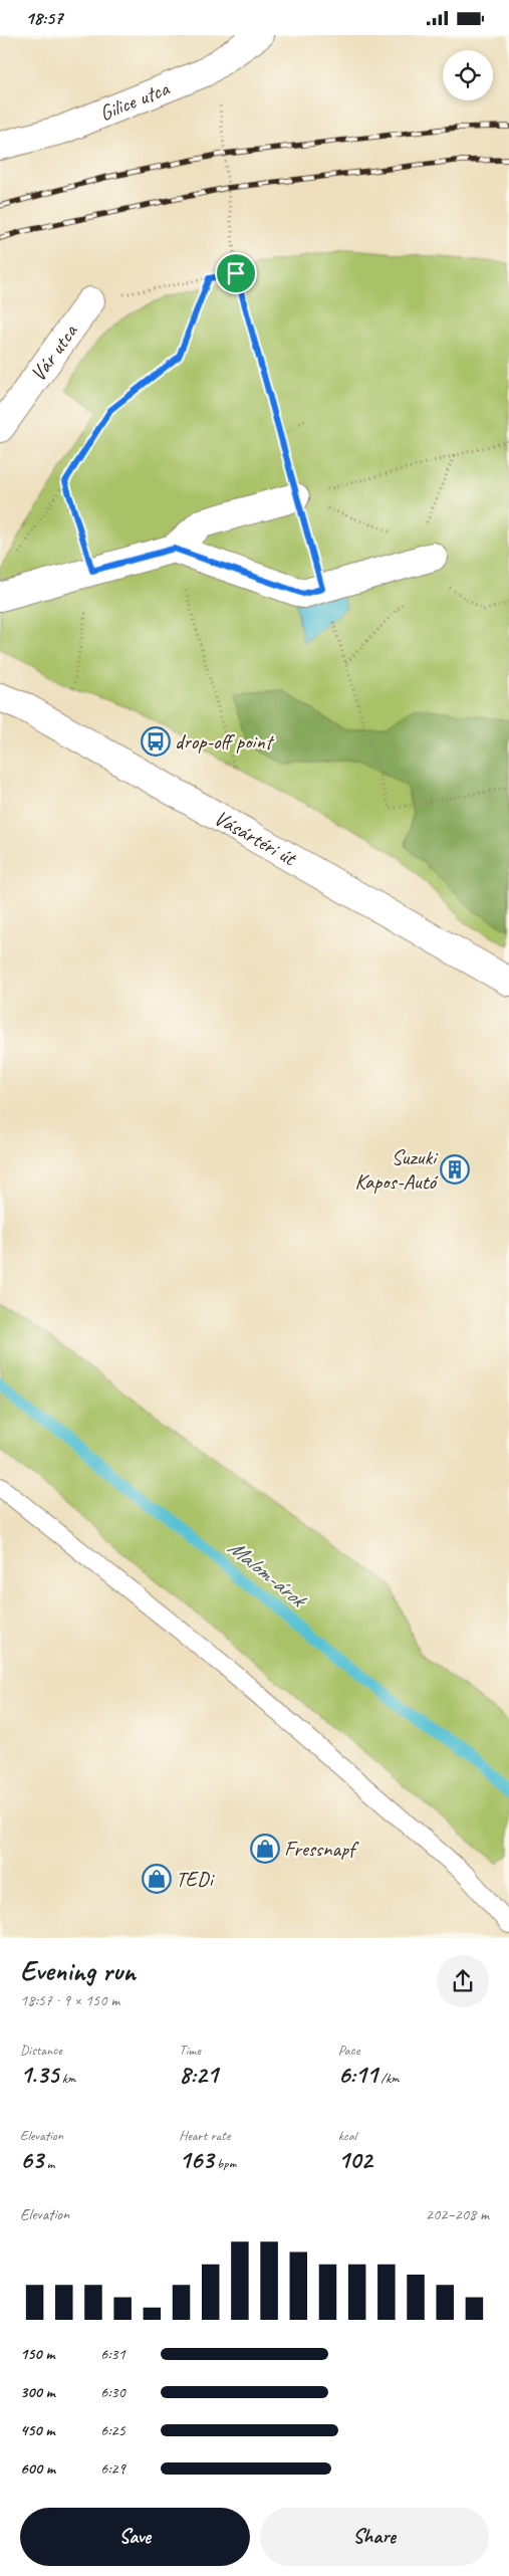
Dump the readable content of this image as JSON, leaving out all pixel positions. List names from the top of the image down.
{
  "streets": {
    "street": ["Gilice utca", "Vár utca", "Vásártéri út"]
  },
  "water": ["Malom-árok"],
  "places": {
    "bus stop": ["drop-off point"],
    "building": ["Suzuki Kapos-Autó"],
    "shop": ["Fressnapf", "TEDi"]
  },
  "page": {
    "status": "18:57",
    "heading": ["Evening run", "18:57 · 9 × 150 m"],
    "stats": [
      ["Distance", "1.35 km"],
      ["Time", "8:21"],
      ["Pace", "6:11 /km"],
      ["Elevation", "63 m"],
      ["Heart rate", "163 bpm"],
      ["kcal", "102"]
    ],
    "chart": ["Elevation", "202–208 m"],
    "list": [
      {
        "name": "150 m",
        "note": "6:31"
      },
      {
        "name": "300 m",
        "note": "6:30"
      },
      {
        "name": "450 m",
        "note": "6:25"
      },
      {
        "name": "600 m",
        "note": "6:29"
      }
    ],
    "buttons": ["Save", "Share"]
  }
}
